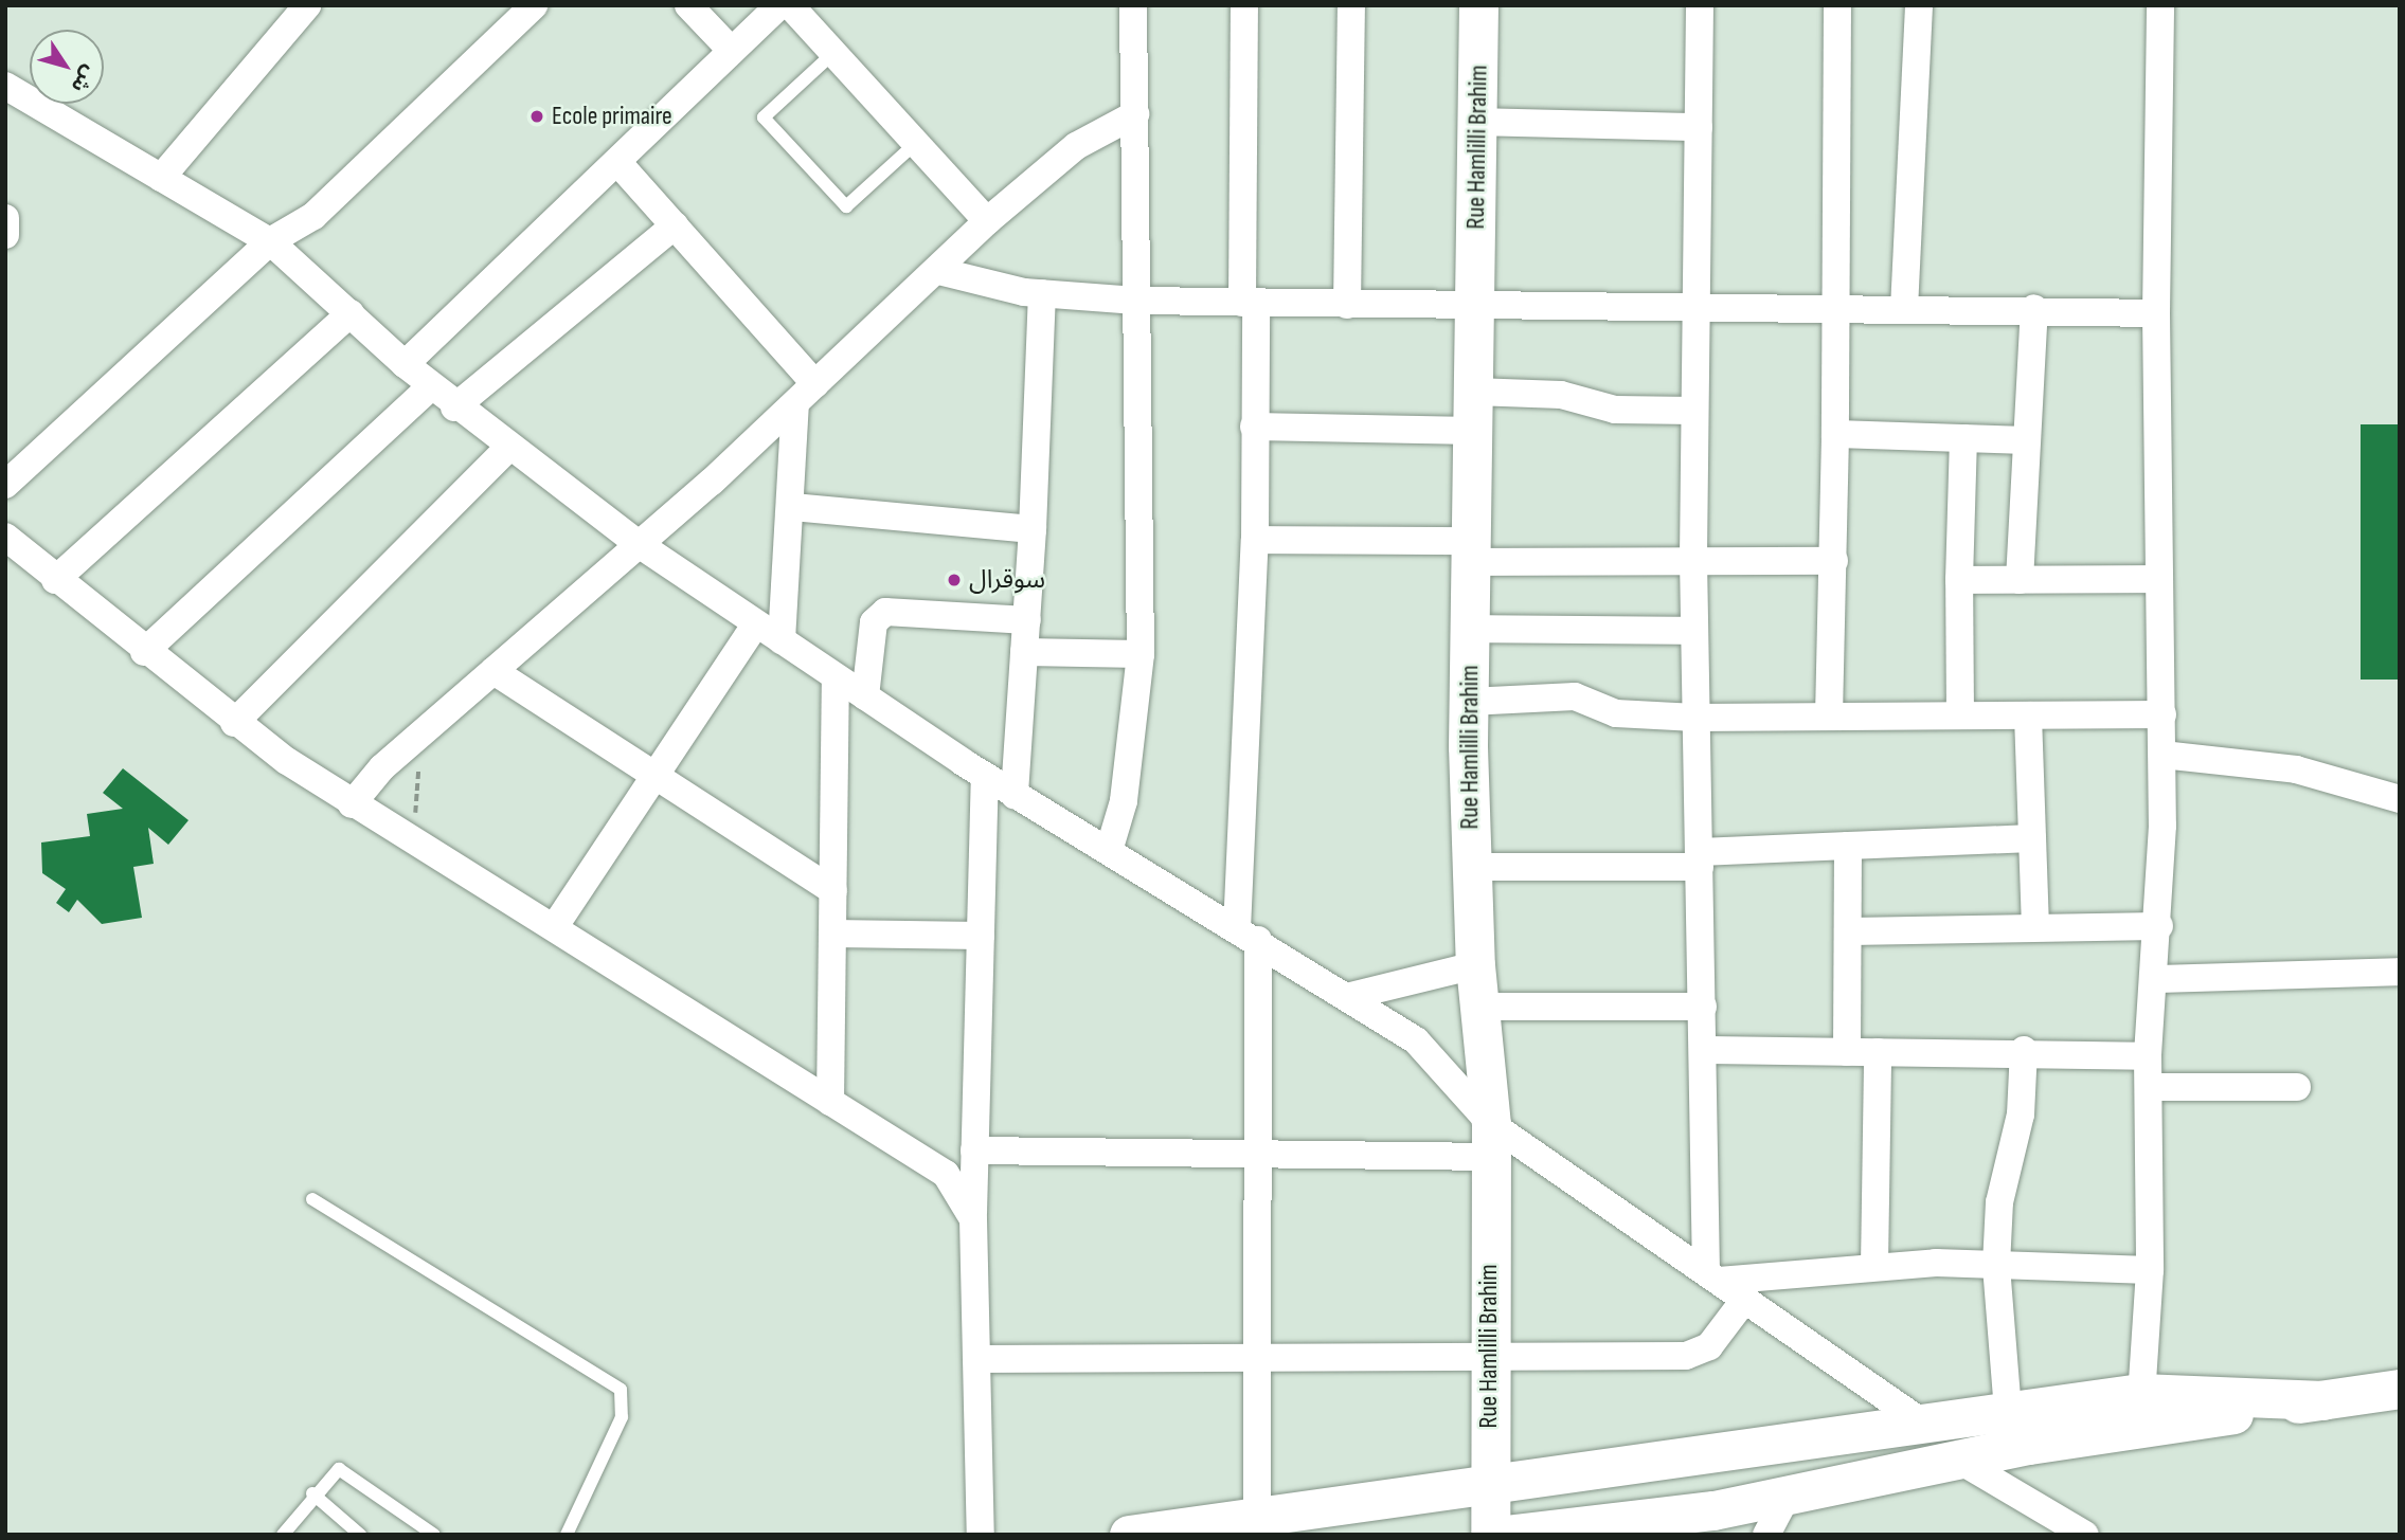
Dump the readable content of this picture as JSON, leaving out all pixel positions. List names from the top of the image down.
{
  "streets": {
    "street": ["Rue Hamlilli Brahim"]
  },
  "places": ["Ecole primaire", "سوقرال"],
  "north": "bottom right"
}
